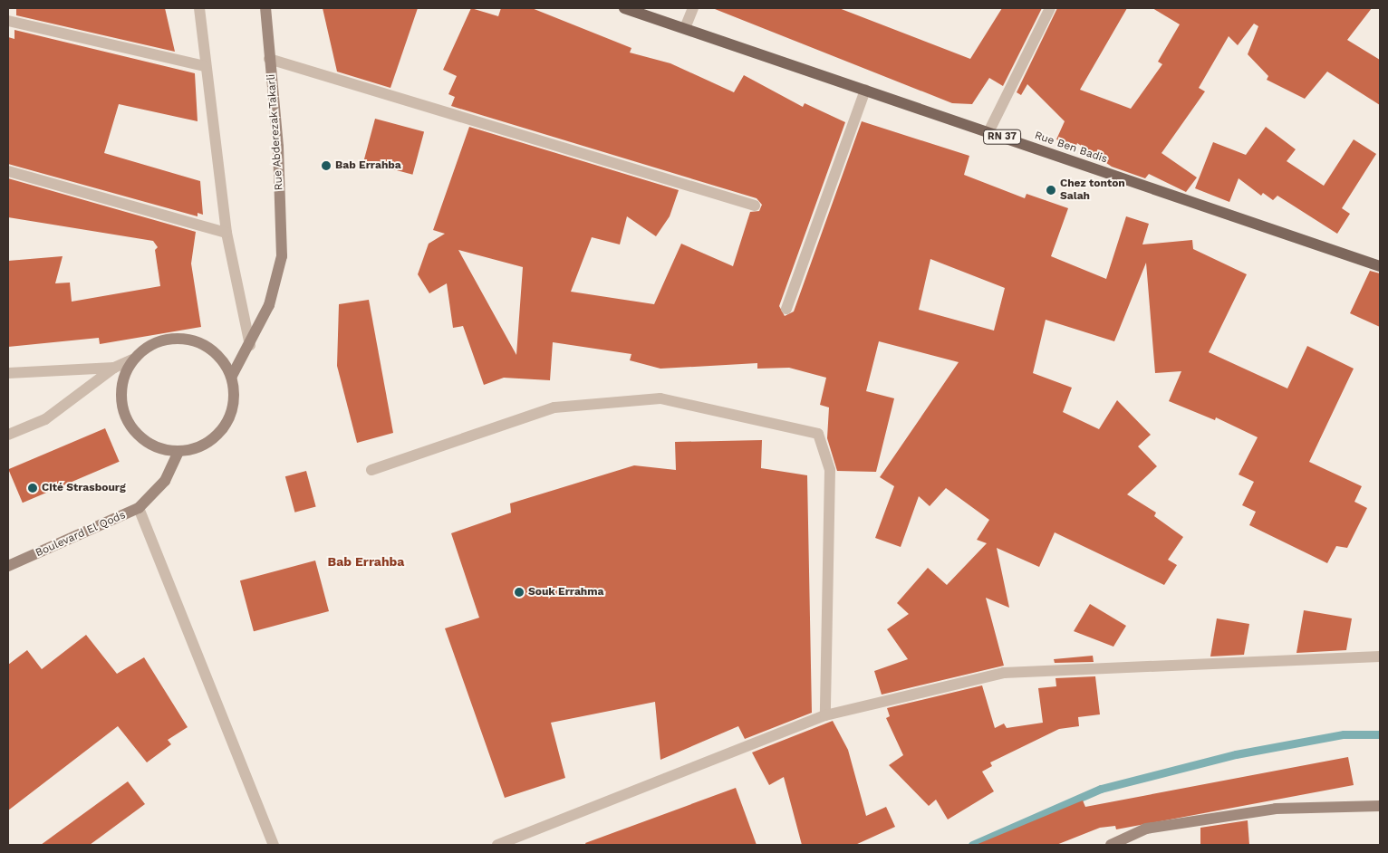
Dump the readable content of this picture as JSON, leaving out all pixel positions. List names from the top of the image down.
{
  "streets": {
    "main road": [
      "Rue Abderezak Takarli",
      "RN 37",
      "Rue Ben Badis",
      "Boulevard El Qods"
    ]
  },
  "crossings": [
    ["Rue Abderezak Takarli", "Boulevard El Qods"]
  ],
  "districts": ["Bab Errahba"],
  "places": [
    "Bab Errahba",
    "Chez tonton Salah",
    "Cité Strasbourg",
    "Souk Errahma"
  ]
}
